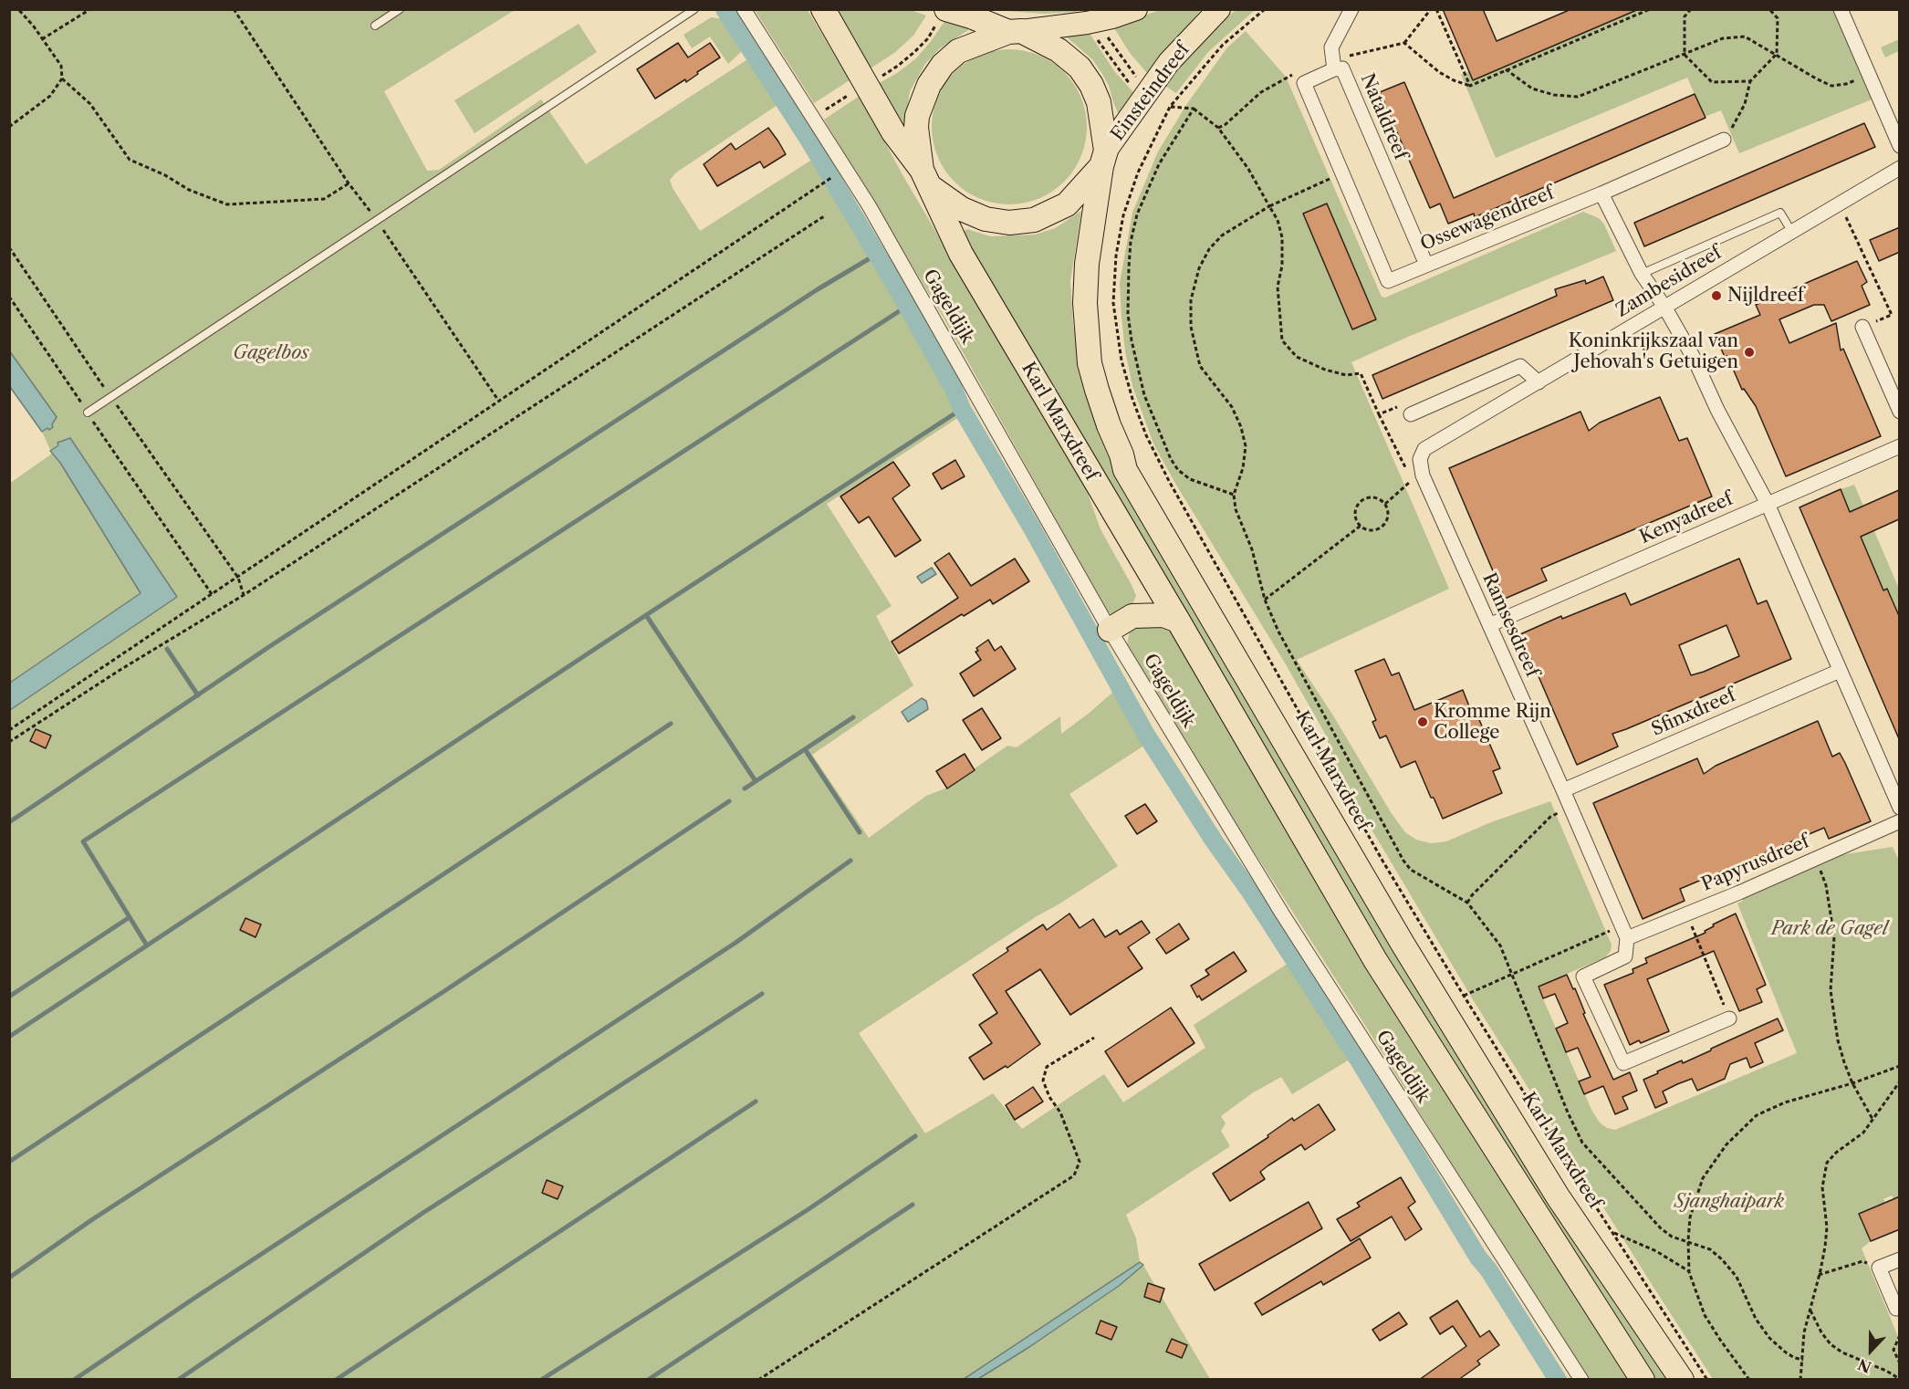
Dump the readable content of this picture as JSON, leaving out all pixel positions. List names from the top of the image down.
{
  "streets": {
    "highway": ["Karl Marxdreef"],
    "main road": ["Einsteindreef"],
    "street": [
      "Nataldreef",
      "Ossewagendreef",
      "Zambesidreef",
      "Gageldijk",
      "Kenyadreef",
      "Ramsesdreef",
      "Sfinxdreef",
      "Papyrusdreef"
    ]
  },
  "crossings": [
    ["Einsteindreef", "Karl Marxdreef"],
    ["Nataldreef", "Ossewagendreef"],
    ["Zambesidreef", "Ramsesdreef"],
    ["Kenyadreef", "Ramsesdreef"],
    ["Ramsesdreef", "Sfinxdreef"],
    ["Ramsesdreef", "Papyrusdreef"]
  ],
  "parks": ["Gagelbos", "Park de Gagel", "Sjanghaipark"],
  "places": ["Nijldreef", "Koninkrijkszaal van Jehovah's Getuigen", "Kromme Rijn College"],
  "north": "bottom"
}
